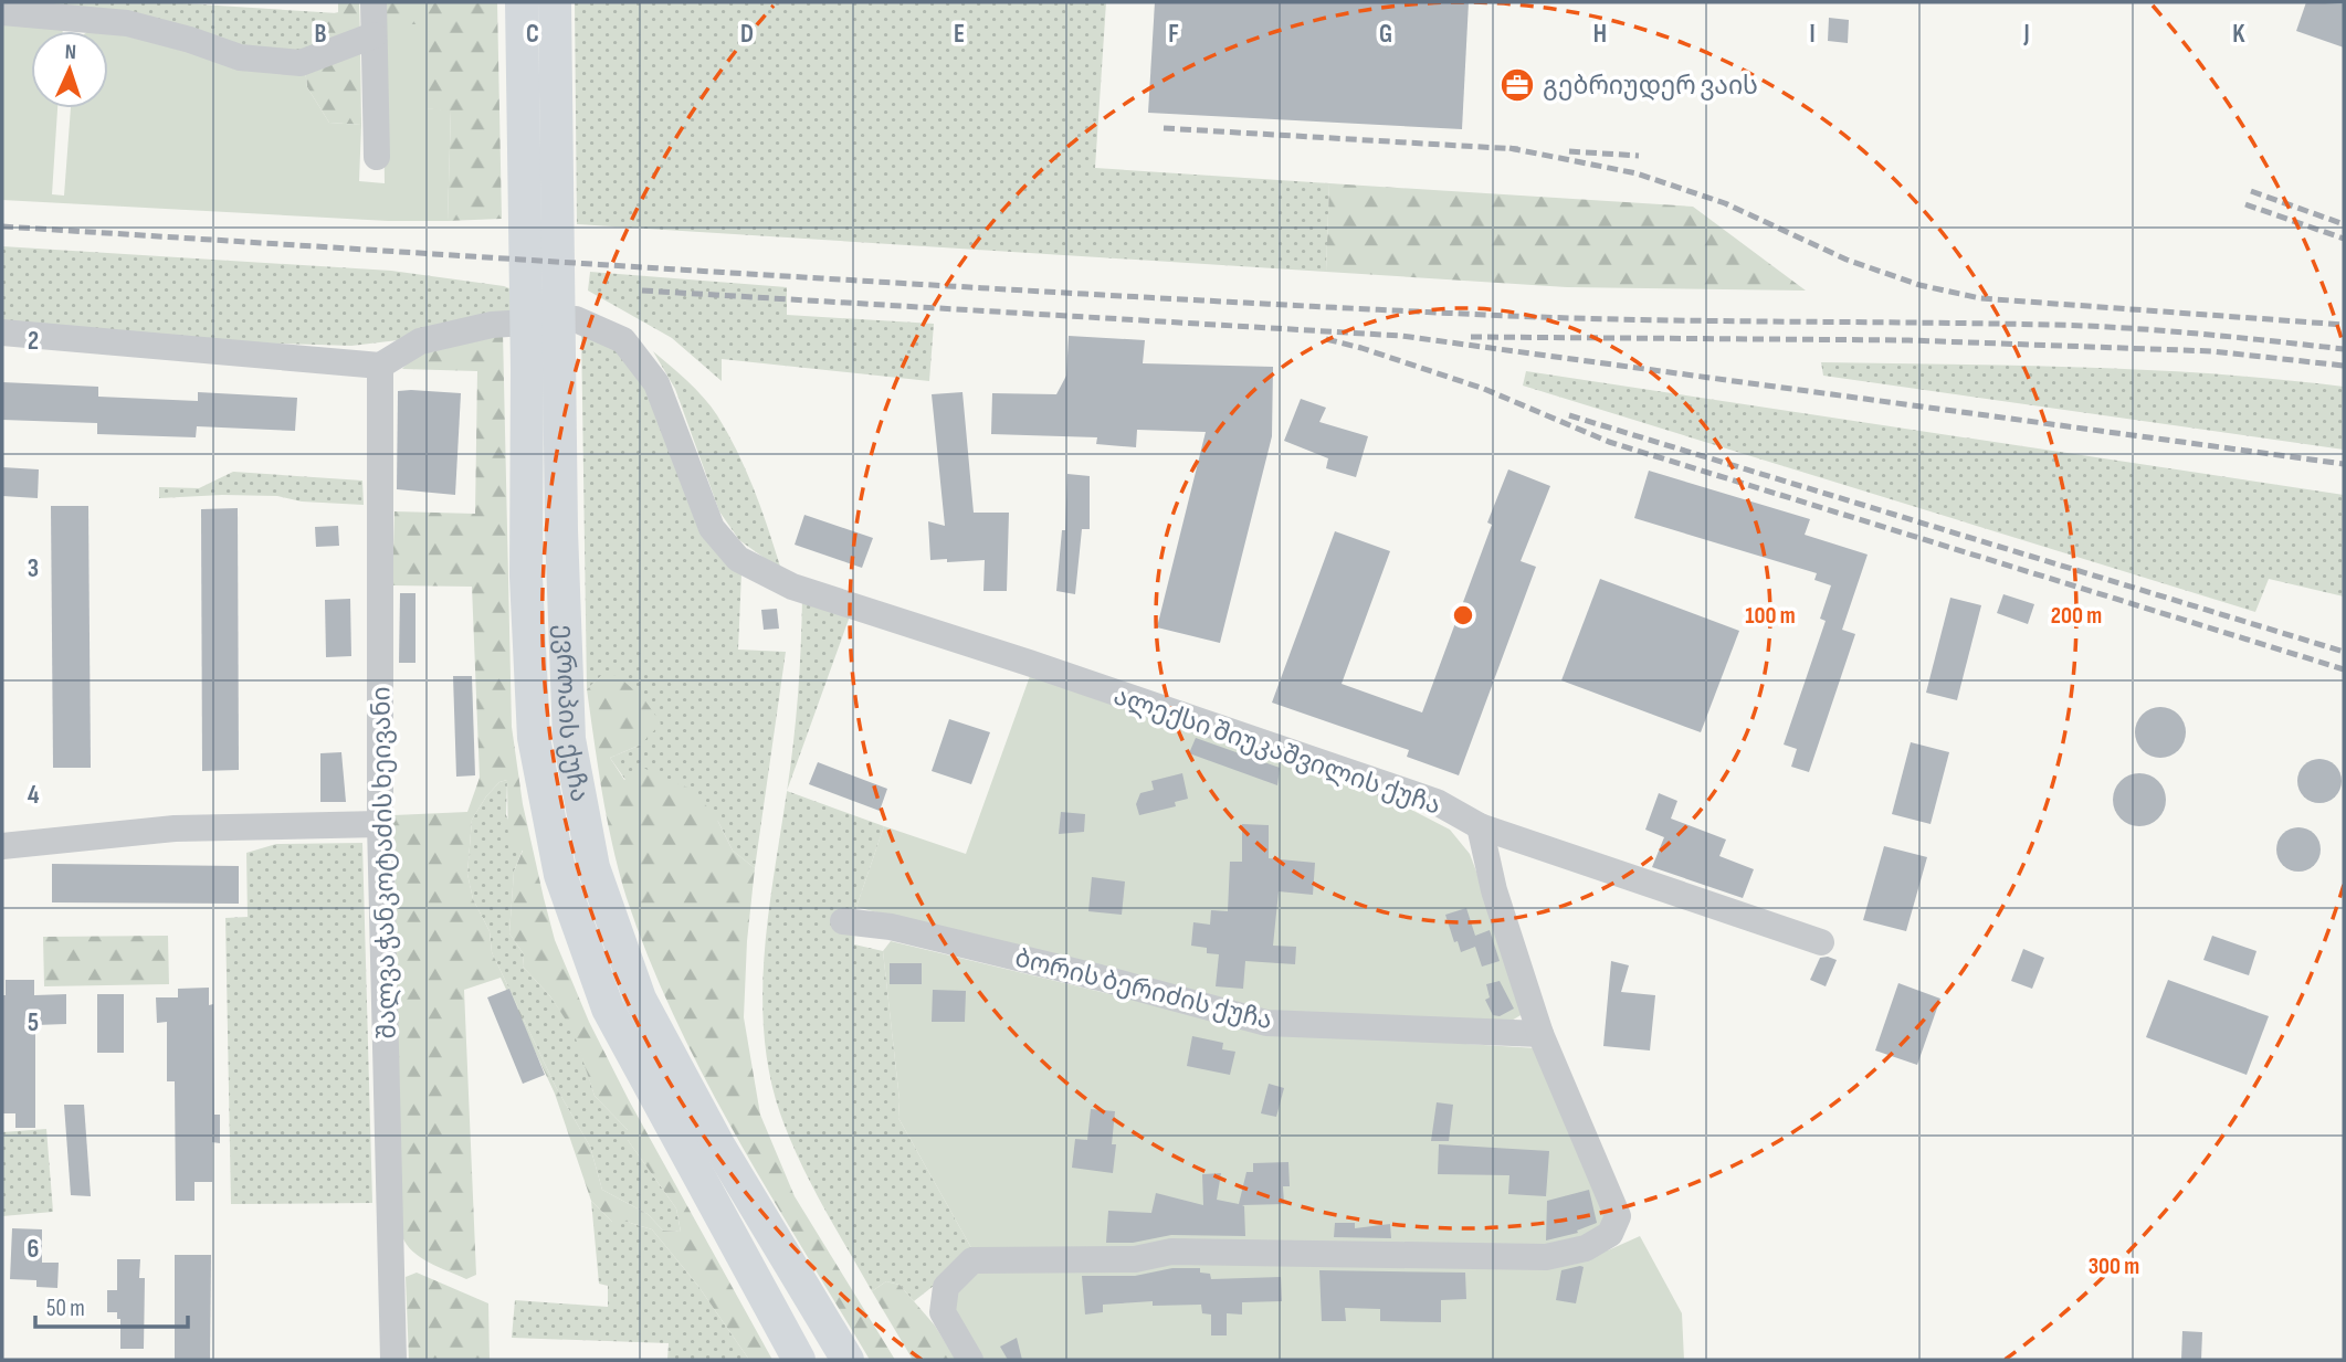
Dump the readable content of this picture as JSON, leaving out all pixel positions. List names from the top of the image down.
{
  "streets": {
    "main road": ["ევროპის ქუჩა"],
    "street": ["ალექსი შიუკაშვილის ქუჩა", "შალვა ჭანკოტაძის ხეივანი", "ბორის ბერიძის ქუჩა"]
  },
  "crossings": [
    ["ალექსი შიუკაშვილის ქუჩა", "შალვა ჭანკოტაძის ხეივანი"]
  ],
  "places": {
    "office": ["გებრიუდერ ვაის"]
  },
  "scale_bar": "50 m",
  "north": "top",
  "grid": {
    "columns": [
      "B",
      "C",
      "D",
      "E",
      "F",
      "G",
      "H",
      "I",
      "J",
      "K"
    ],
    "rows": [
      "2",
      "3",
      "4",
      "5",
      "6"
    ]
  },
  "rings": ["100 m", "200 m", "300 m"]
}
